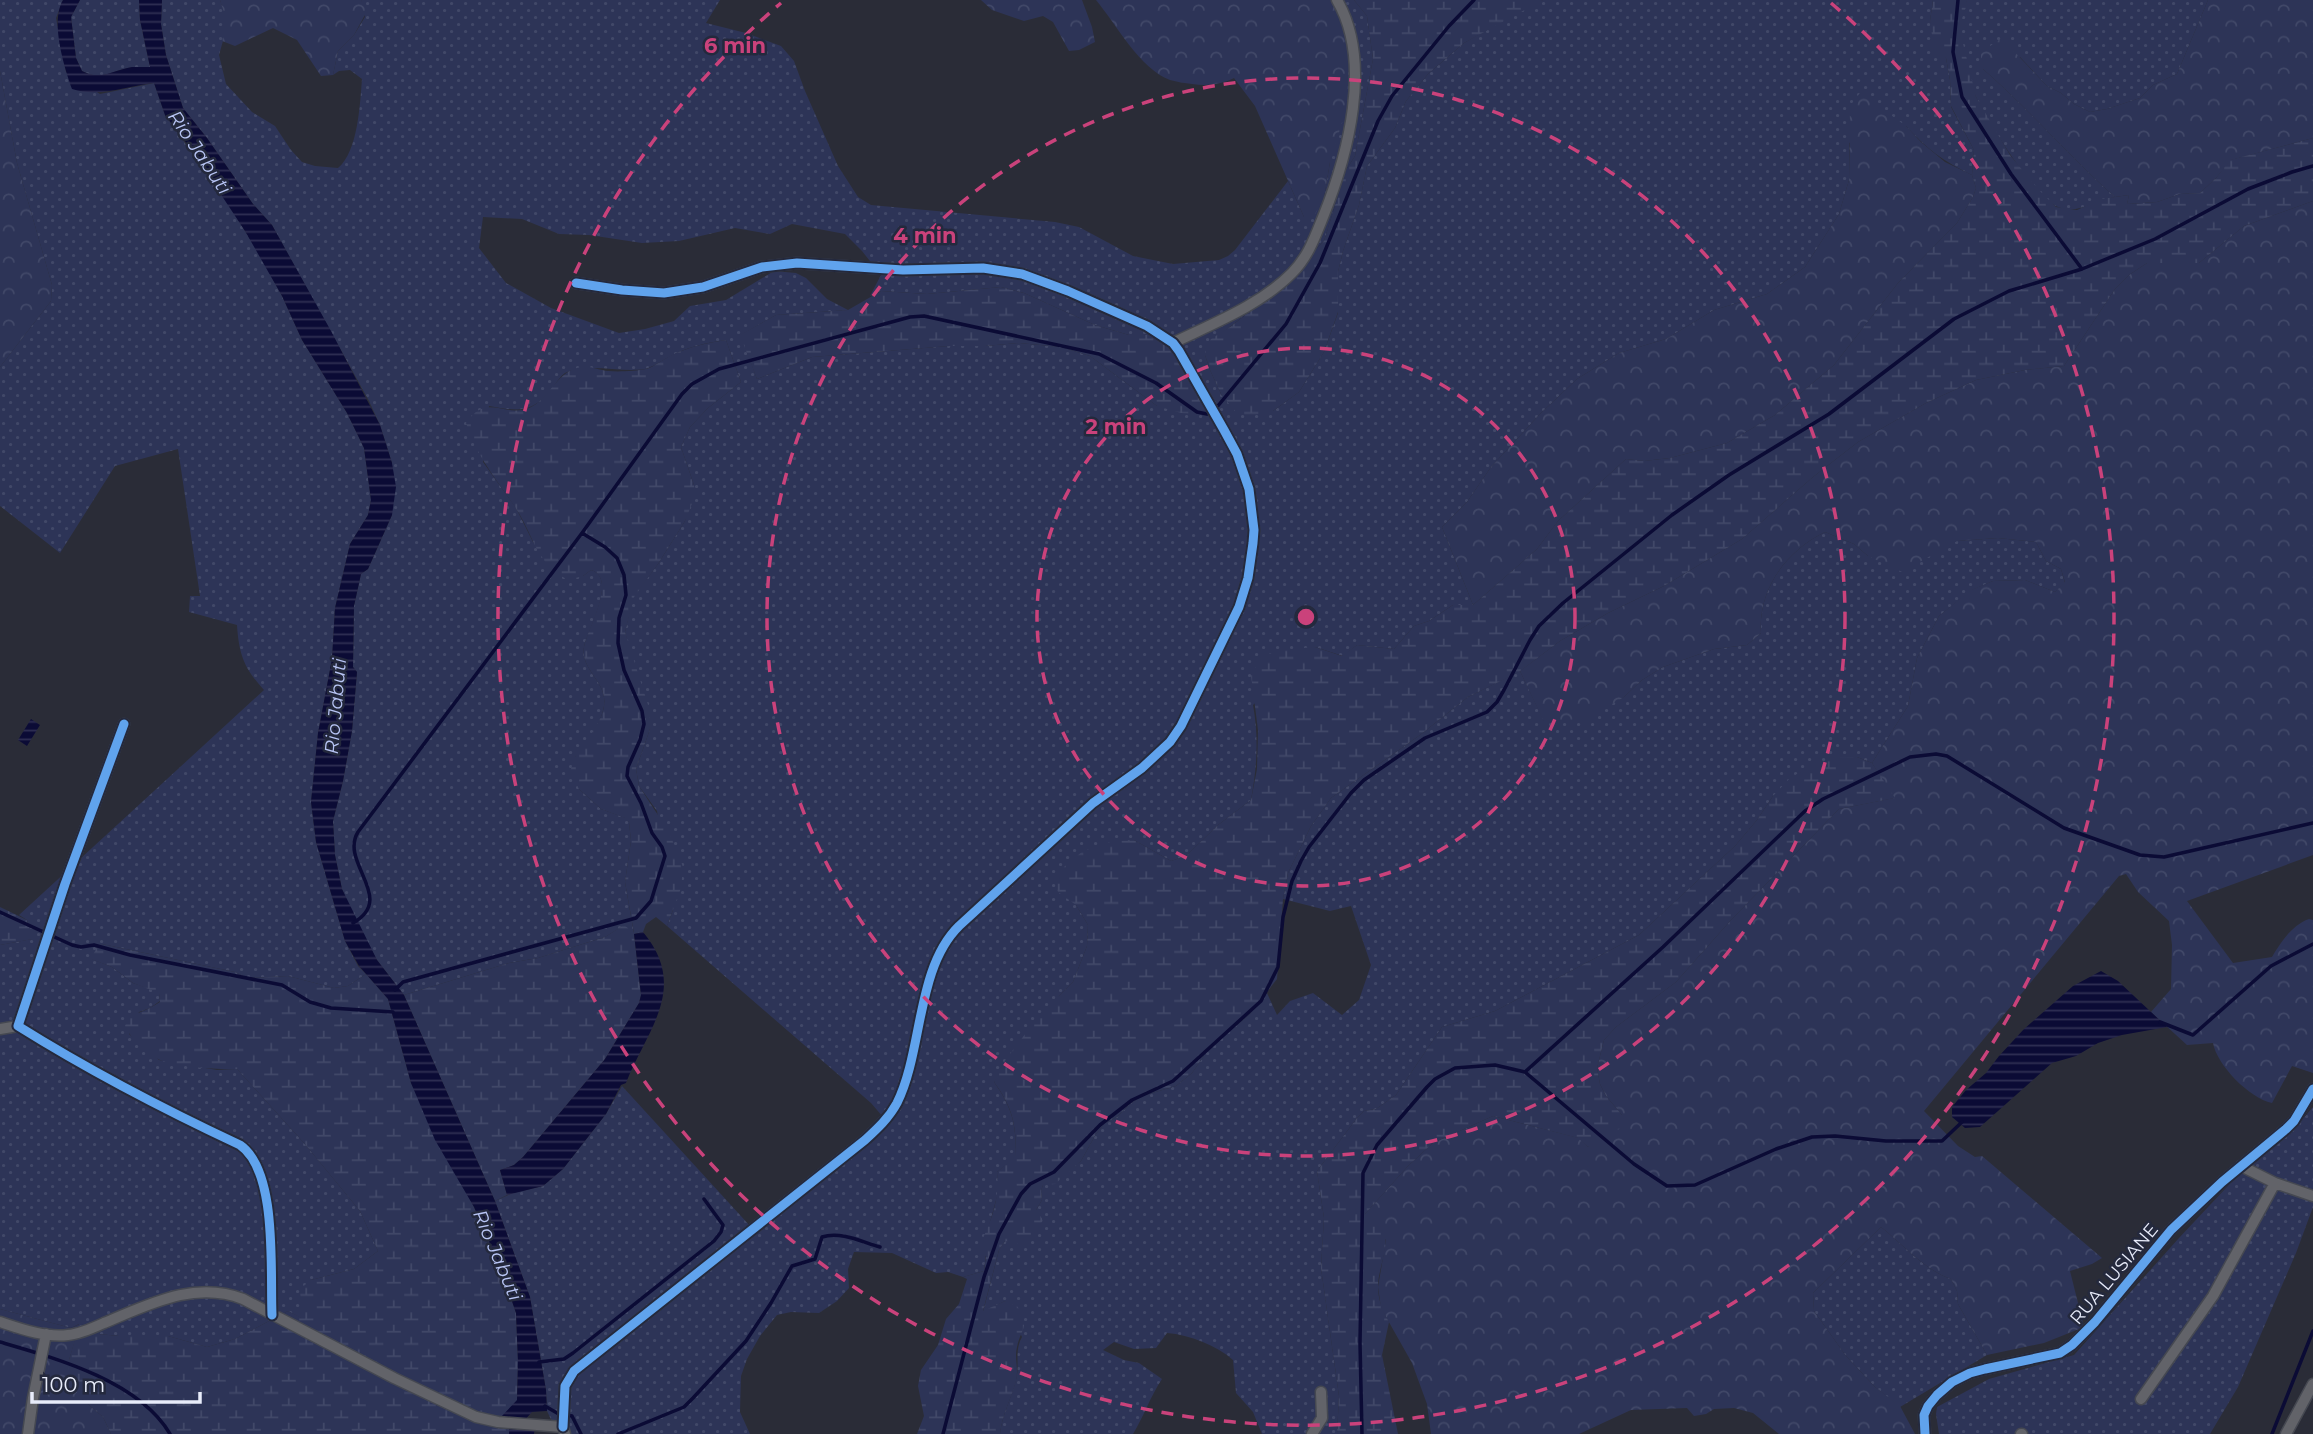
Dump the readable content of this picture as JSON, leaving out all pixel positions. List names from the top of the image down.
{
  "streets": {
    "street": ["RUA LUSIANE"]
  },
  "water": ["Rio Jabuti"],
  "scale_bar": "100 m",
  "rings": ["6 min", "4 min", "2 min"]
}
